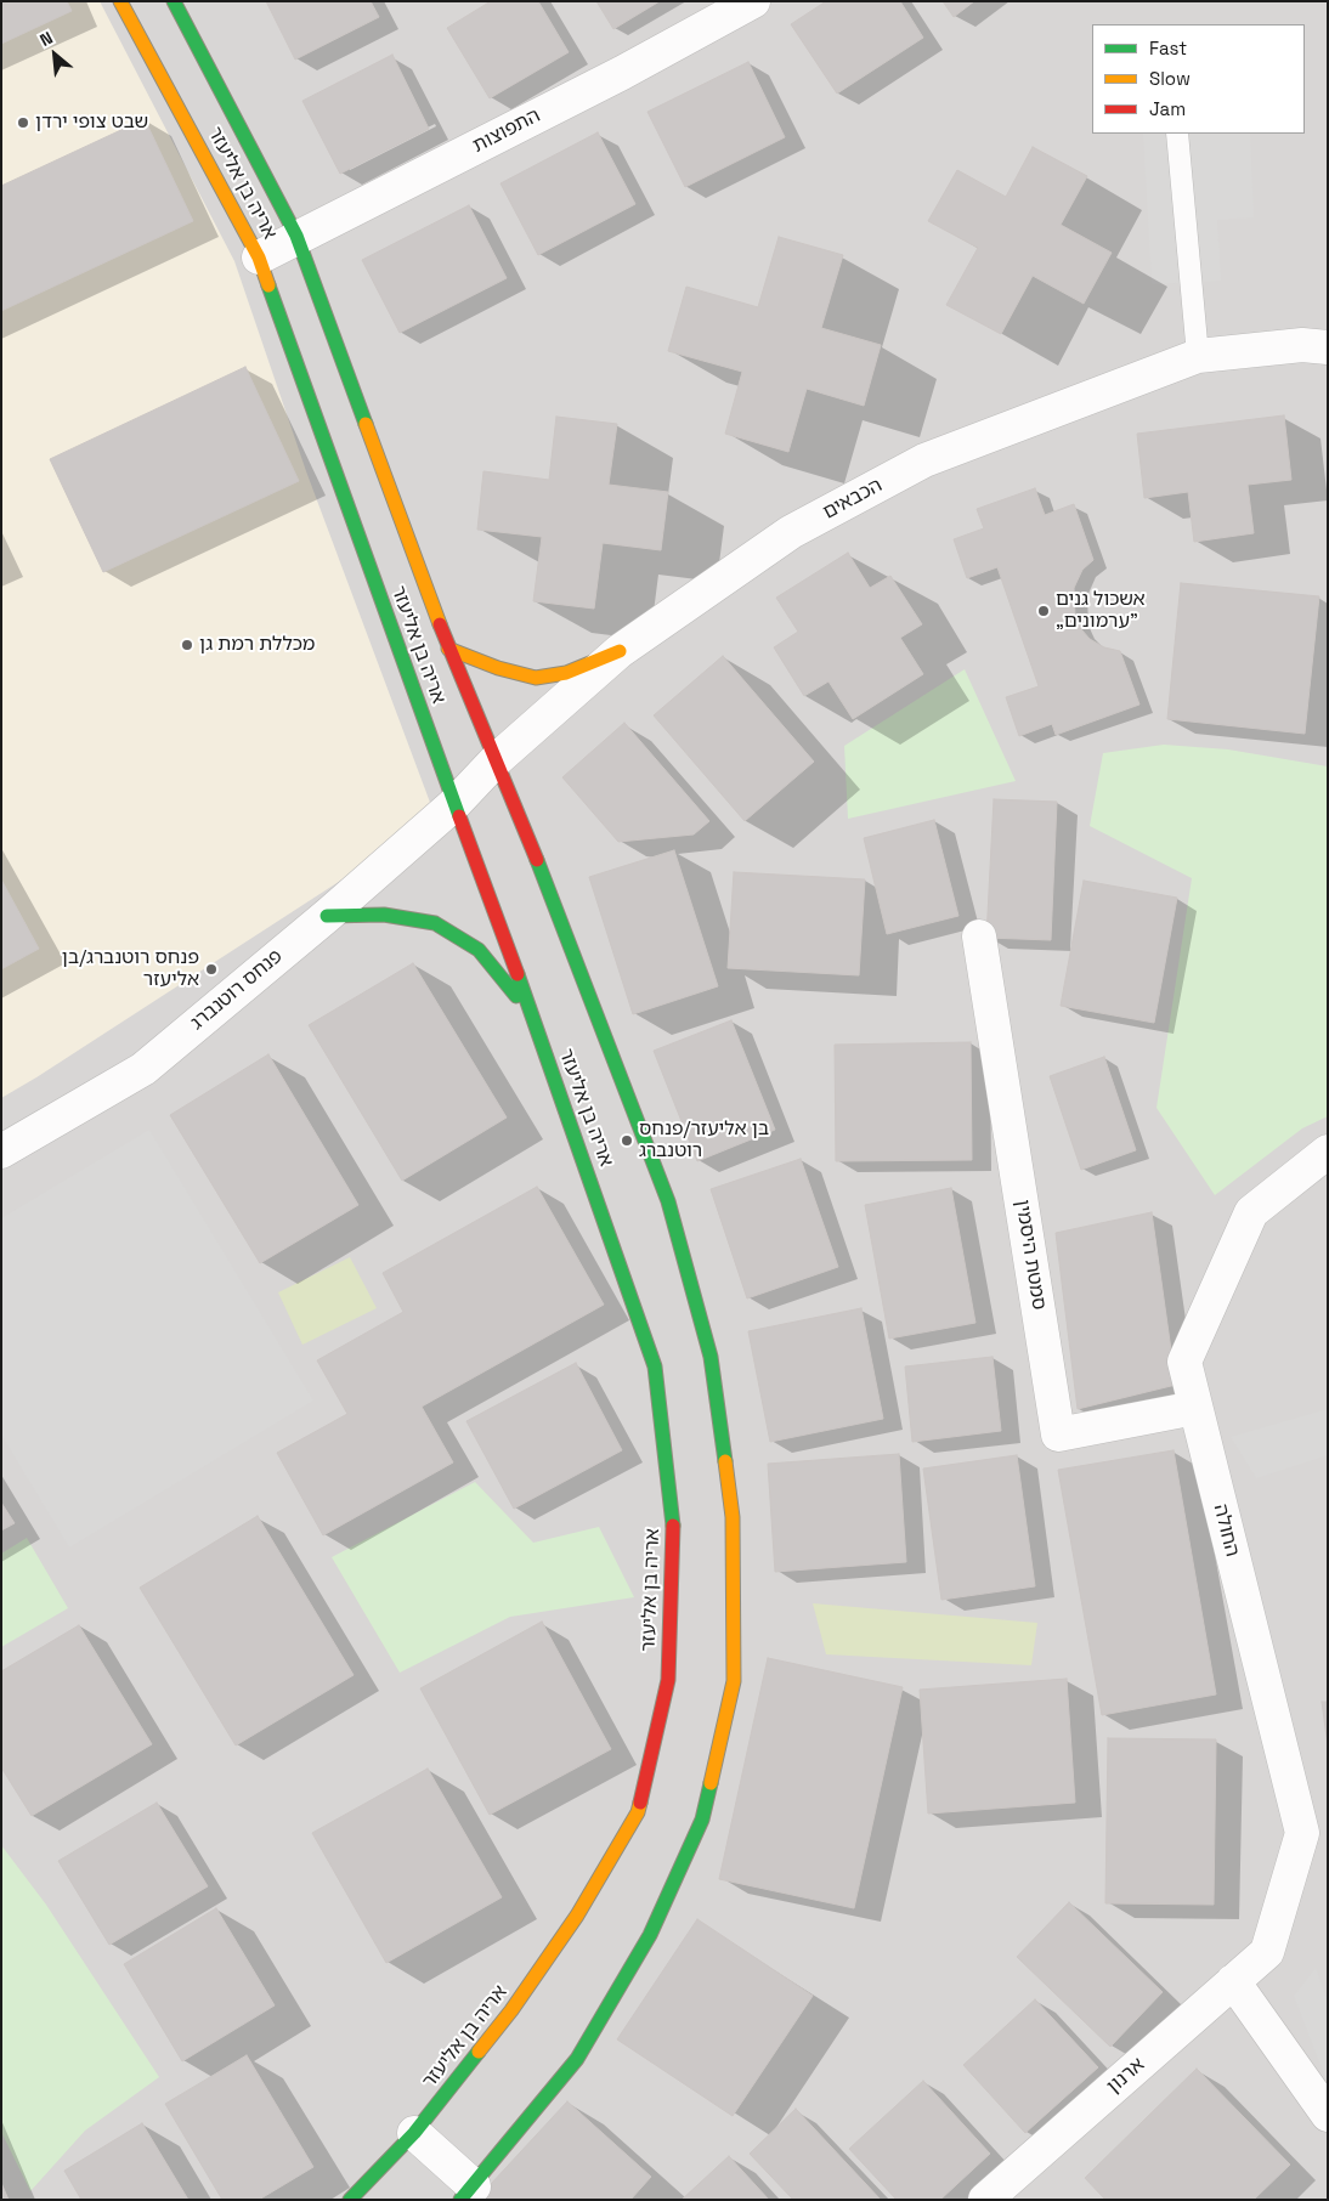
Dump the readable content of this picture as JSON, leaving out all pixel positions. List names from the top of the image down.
{
  "streets": {
    "street": [
      "התפוצות",
      "אריה בן אליעזר",
      "הכבאים",
      "פנחס רוטנברג",
      "סמטת היסמין",
      "החולה",
      "ארנון"
    ]
  },
  "crossings": [
    ["התפוצות", "אריה בן אליעזר"],
    ["אריה בן אליעזר", "הכבאים"],
    ["אריה בן אליעזר", "פנחס רוטנברג"],
    ["הכבאים", "פנחס רוטנברג"],
    ["סמטת היסמין", "החולה"],
    ["החולה", "ארנון"]
  ],
  "places": [
    "שבט צופי ירדן",
    "אשכול גנים „ערמונים”",
    "מכללת רמת גן",
    "פנחס רוטנברג/בן אליעזר",
    "בן אליעזר/פנחס רוטנברג"
  ],
  "legend": ["Fast", "Slow", "Jam"],
  "north": "top left"
}
